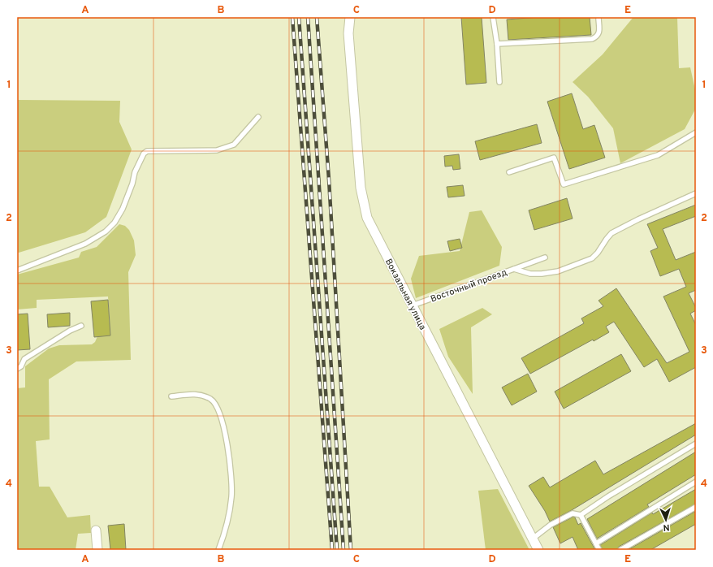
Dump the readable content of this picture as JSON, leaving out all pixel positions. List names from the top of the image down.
{
  "streets": {
    "street": ["Вокзальная улица"],
    "lane": ["Восточный проезд"]
  },
  "crossings": [
    ["Восточный проезд", "Вокзальная улица"]
  ],
  "north": "bottom",
  "grid": {
    "columns": [
      "A",
      "B",
      "C",
      "D",
      "E"
    ],
    "rows": [
      "1",
      "2",
      "3",
      "4"
    ]
  }
}
